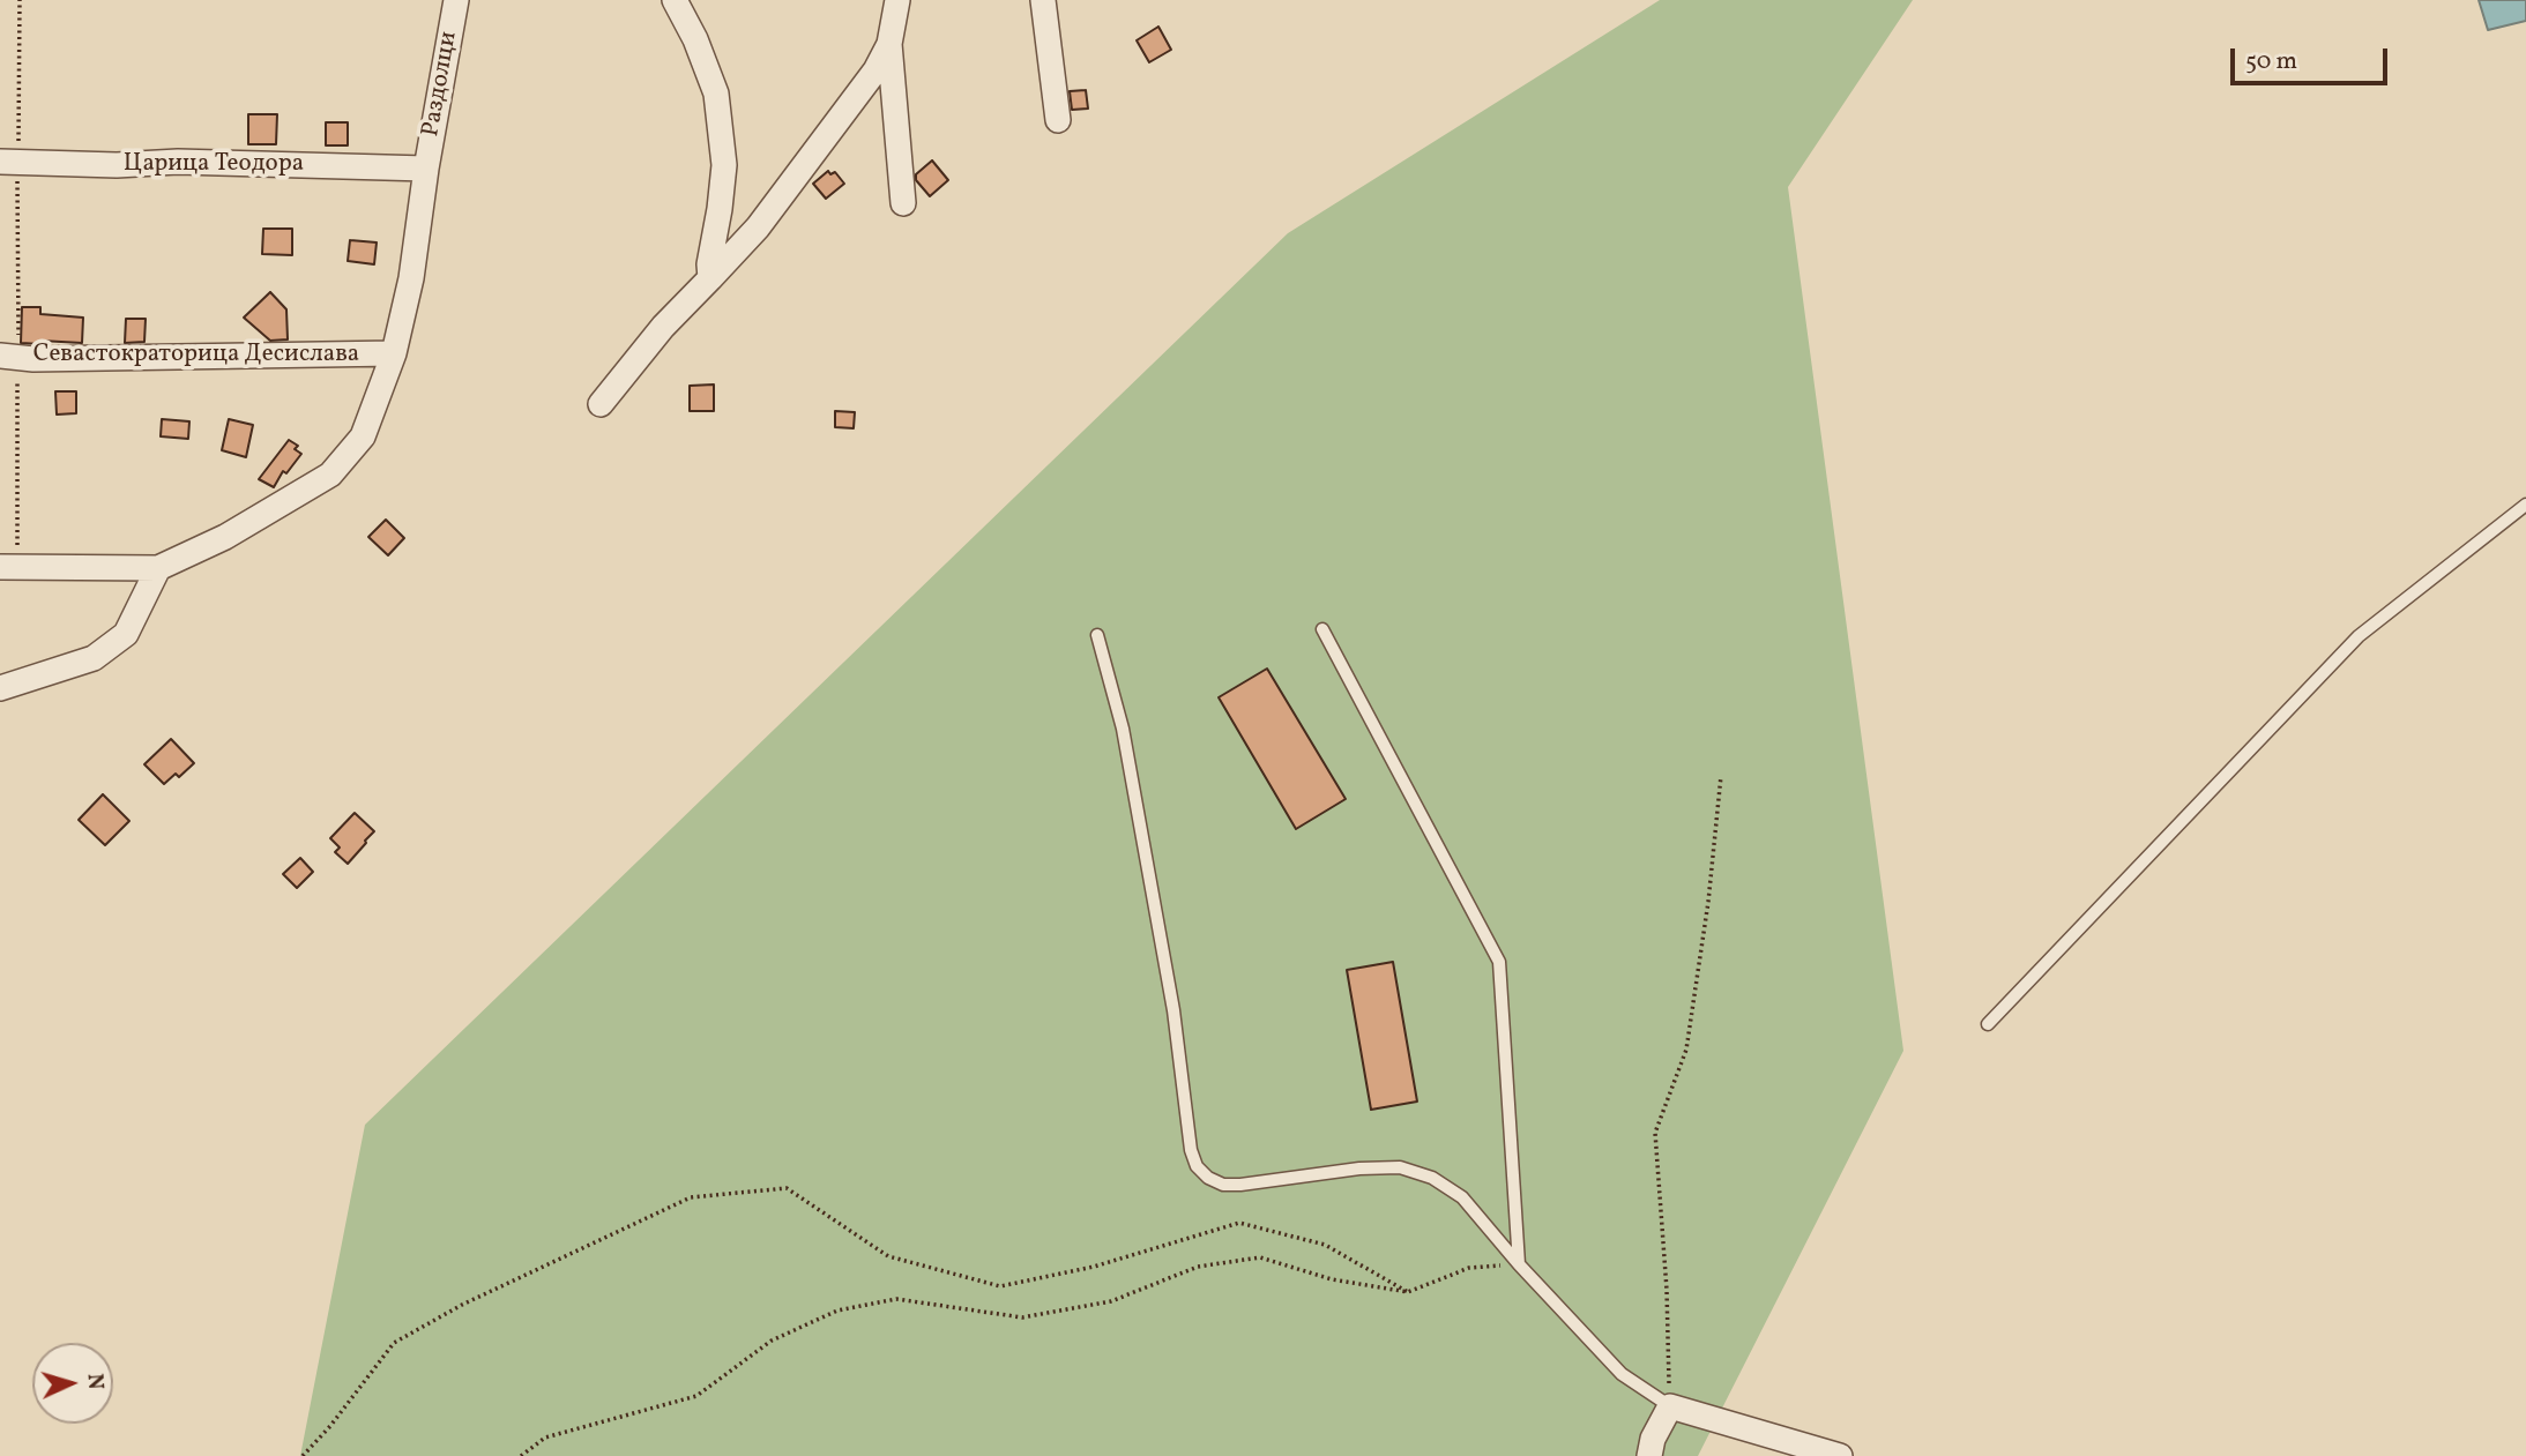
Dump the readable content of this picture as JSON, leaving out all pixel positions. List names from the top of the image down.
{
  "streets": {
    "street": ["Раздолци", "Царица Теодора", "Севастократорица Десислава"]
  },
  "crossings": [
    ["Раздолци", "Царица Теодора"],
    ["Раздолци", "Севастократорица Десислава"]
  ],
  "scale_bar": "50 m",
  "north": "right"
}
